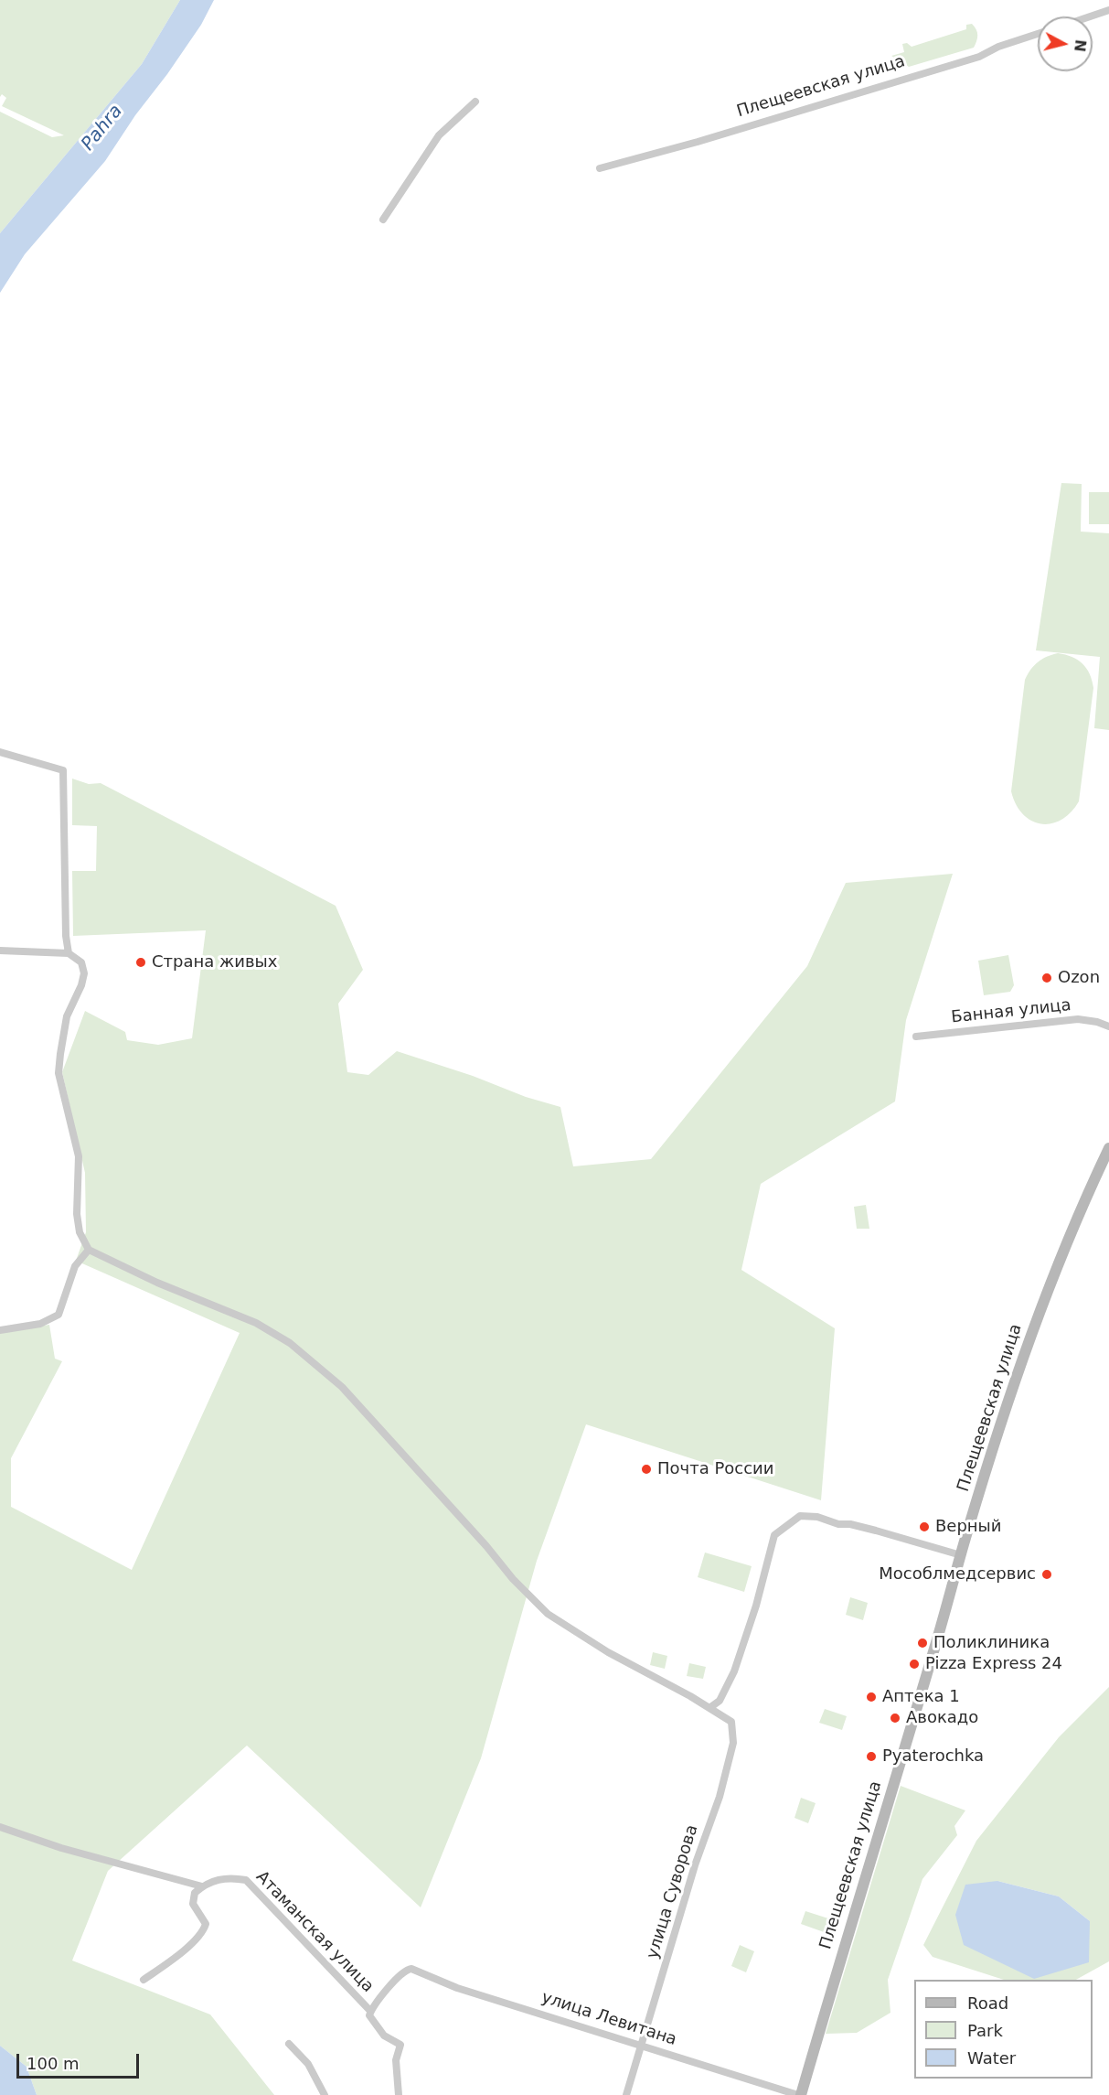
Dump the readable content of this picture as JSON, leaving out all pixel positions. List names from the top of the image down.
{
  "streets": {
    "street": [
      "Плещеевская улица",
      "Банная улица",
      "улица Суворова",
      "Атаманская улица",
      "улица Левитана"
    ]
  },
  "crossings": [
    ["Плещеевская улица", "улица Левитана"],
    ["улица Суворова", "улица Левитана"],
    ["Атаманская улица", "улица Левитана"]
  ],
  "water": ["Pahra"],
  "places": [
    "Страна живых",
    "Ozon",
    "Почта России",
    "Верный",
    "Мособлмедсервис",
    "Поликлиника",
    "Pizza Express 24",
    "Аптека 1",
    "Авокадо",
    "Pyaterochka"
  ],
  "legend": ["Road", "Park", "Water"],
  "scale_bar": "100 m",
  "north": "right"
}
